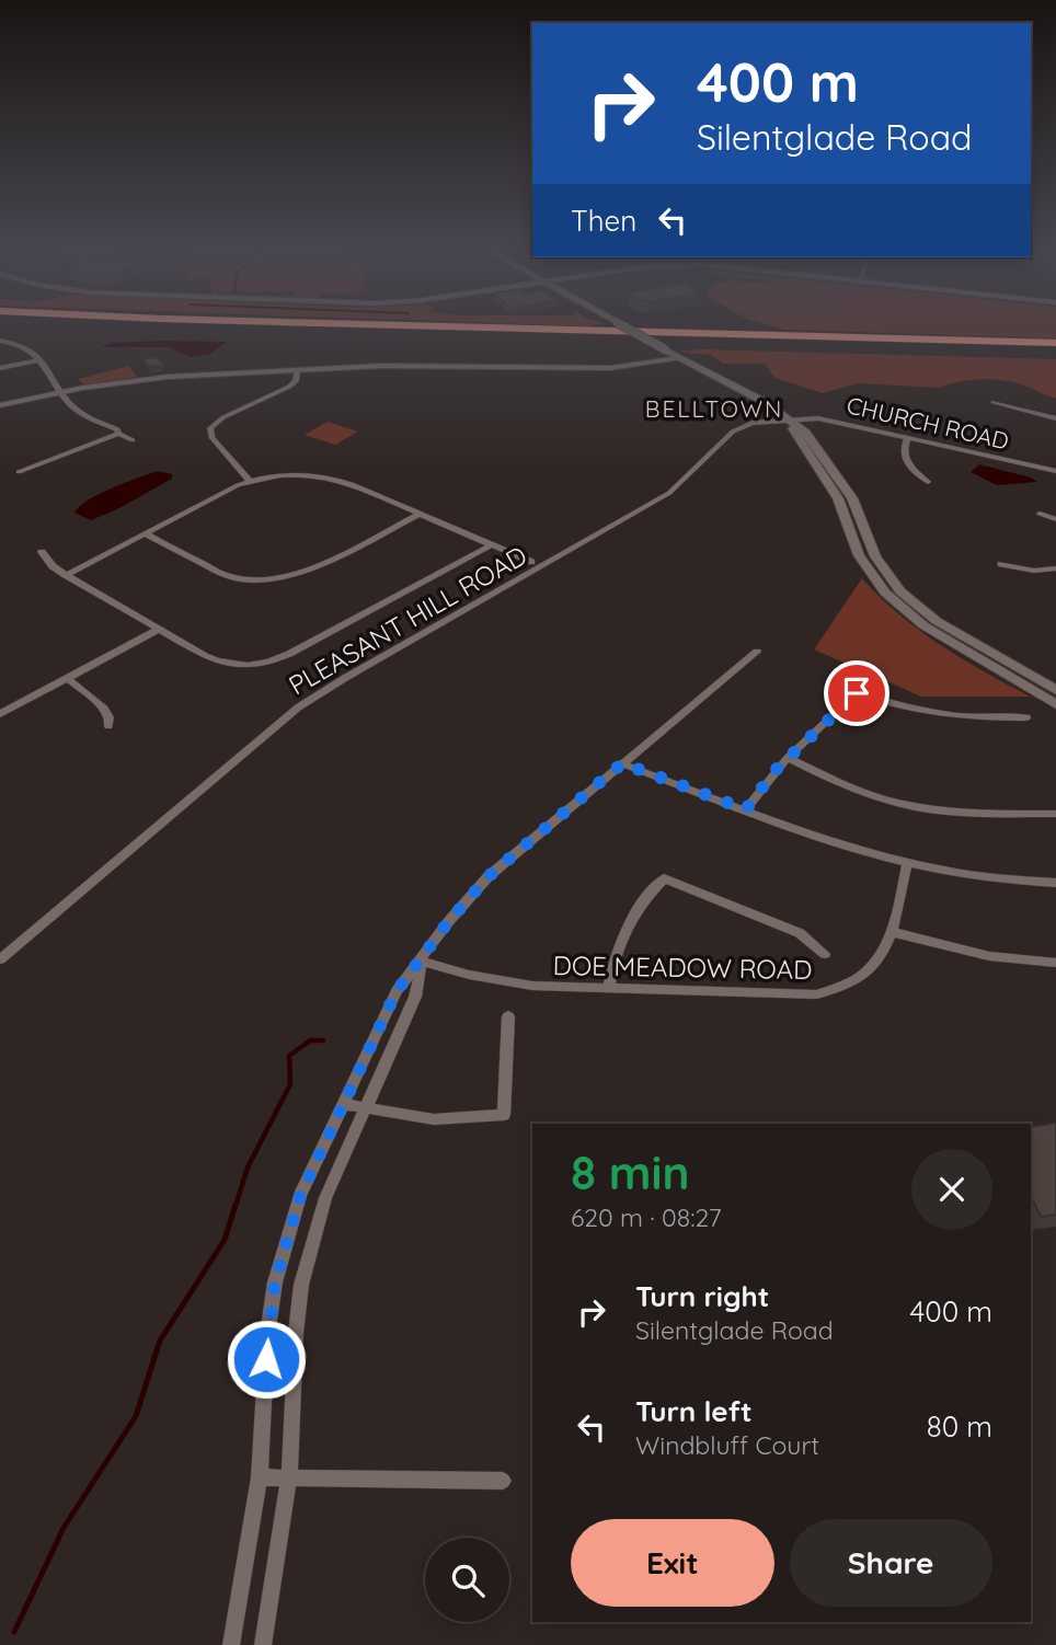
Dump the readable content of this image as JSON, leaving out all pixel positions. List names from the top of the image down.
{
  "streets": {
    "street": ["CHURCH ROAD", "PLEASANT HILL ROAD", "DOE MEADOW ROAD"]
  },
  "crossings": [
    ["CHURCH ROAD", "PLEASANT HILL ROAD"]
  ],
  "districts": ["BELLTOWN"],
  "page": {
    "turn": ["400 m", "Silentglade Road"],
    "then": "Then",
    "heading": ["8 min", "620 m · 08:27"],
    "list": [
      {
        "name": "Turn right",
        "note": "Silentglade Road",
        "value": "400 m"
      },
      {
        "name": "Turn left",
        "note": "Windbluff Court",
        "value": "80 m"
      }
    ],
    "buttons": ["Exit", "Share"]
  }
}
